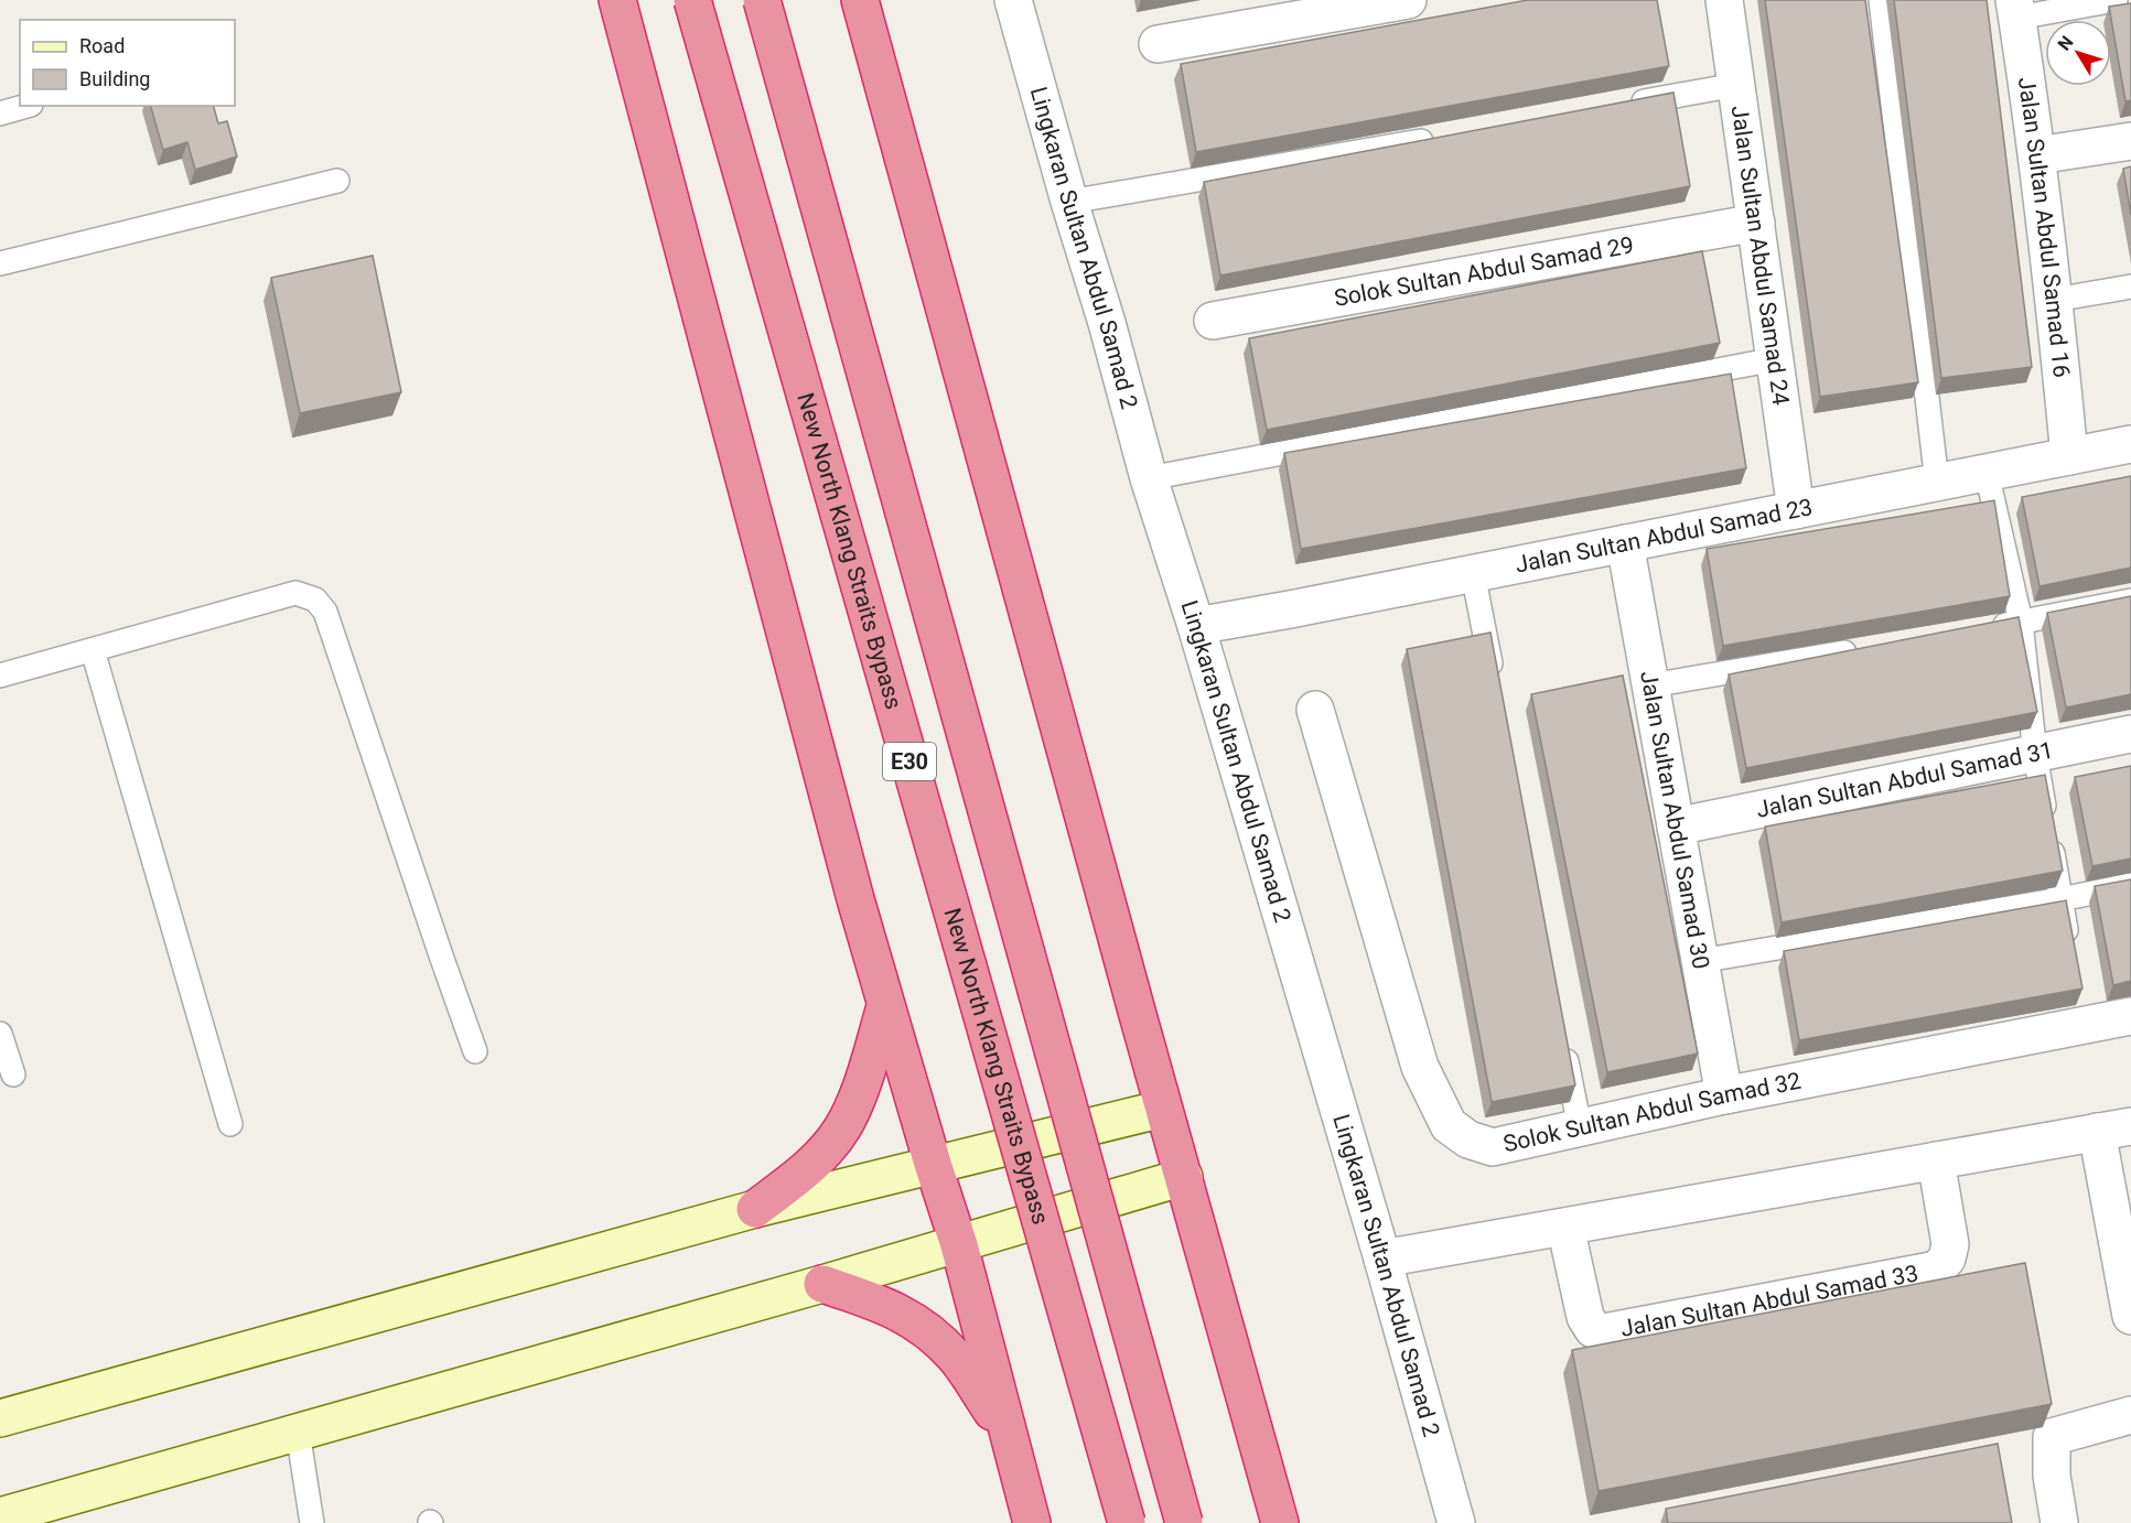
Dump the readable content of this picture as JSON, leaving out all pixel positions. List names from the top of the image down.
{
  "streets": {
    "highway": ["New North Klang Straits Bypass", "E30"],
    "street": [
      "Jalan Sultan Abdul Samad 16",
      "Lingkaran Sultan Abdul Samad 2",
      "Jalan Sultan Abdul Samad 24",
      "Solok Sultan Abdul Samad 29",
      "Jalan Sultan Abdul Samad 23",
      "Jalan Sultan Abdul Samad 31",
      "Jalan Sultan Abdul Samad 30",
      "Solok Sultan Abdul Samad 32",
      "Jalan Sultan Abdul Samad 33"
    ]
  },
  "crossings": [
    ["Jalan Sultan Abdul Samad 16", "Jalan Sultan Abdul Samad 23"],
    ["Lingkaran Sultan Abdul Samad 2", "Jalan Sultan Abdul Samad 23"],
    ["Jalan Sultan Abdul Samad 24", "Solok Sultan Abdul Samad 29"],
    ["Jalan Sultan Abdul Samad 24", "Jalan Sultan Abdul Samad 23"],
    ["Jalan Sultan Abdul Samad 23", "Jalan Sultan Abdul Samad 30"],
    ["Jalan Sultan Abdul Samad 31", "Jalan Sultan Abdul Samad 30"],
    ["Jalan Sultan Abdul Samad 30", "Solok Sultan Abdul Samad 32"]
  ],
  "legend": ["Road", "Building"],
  "north": "top left"
}
